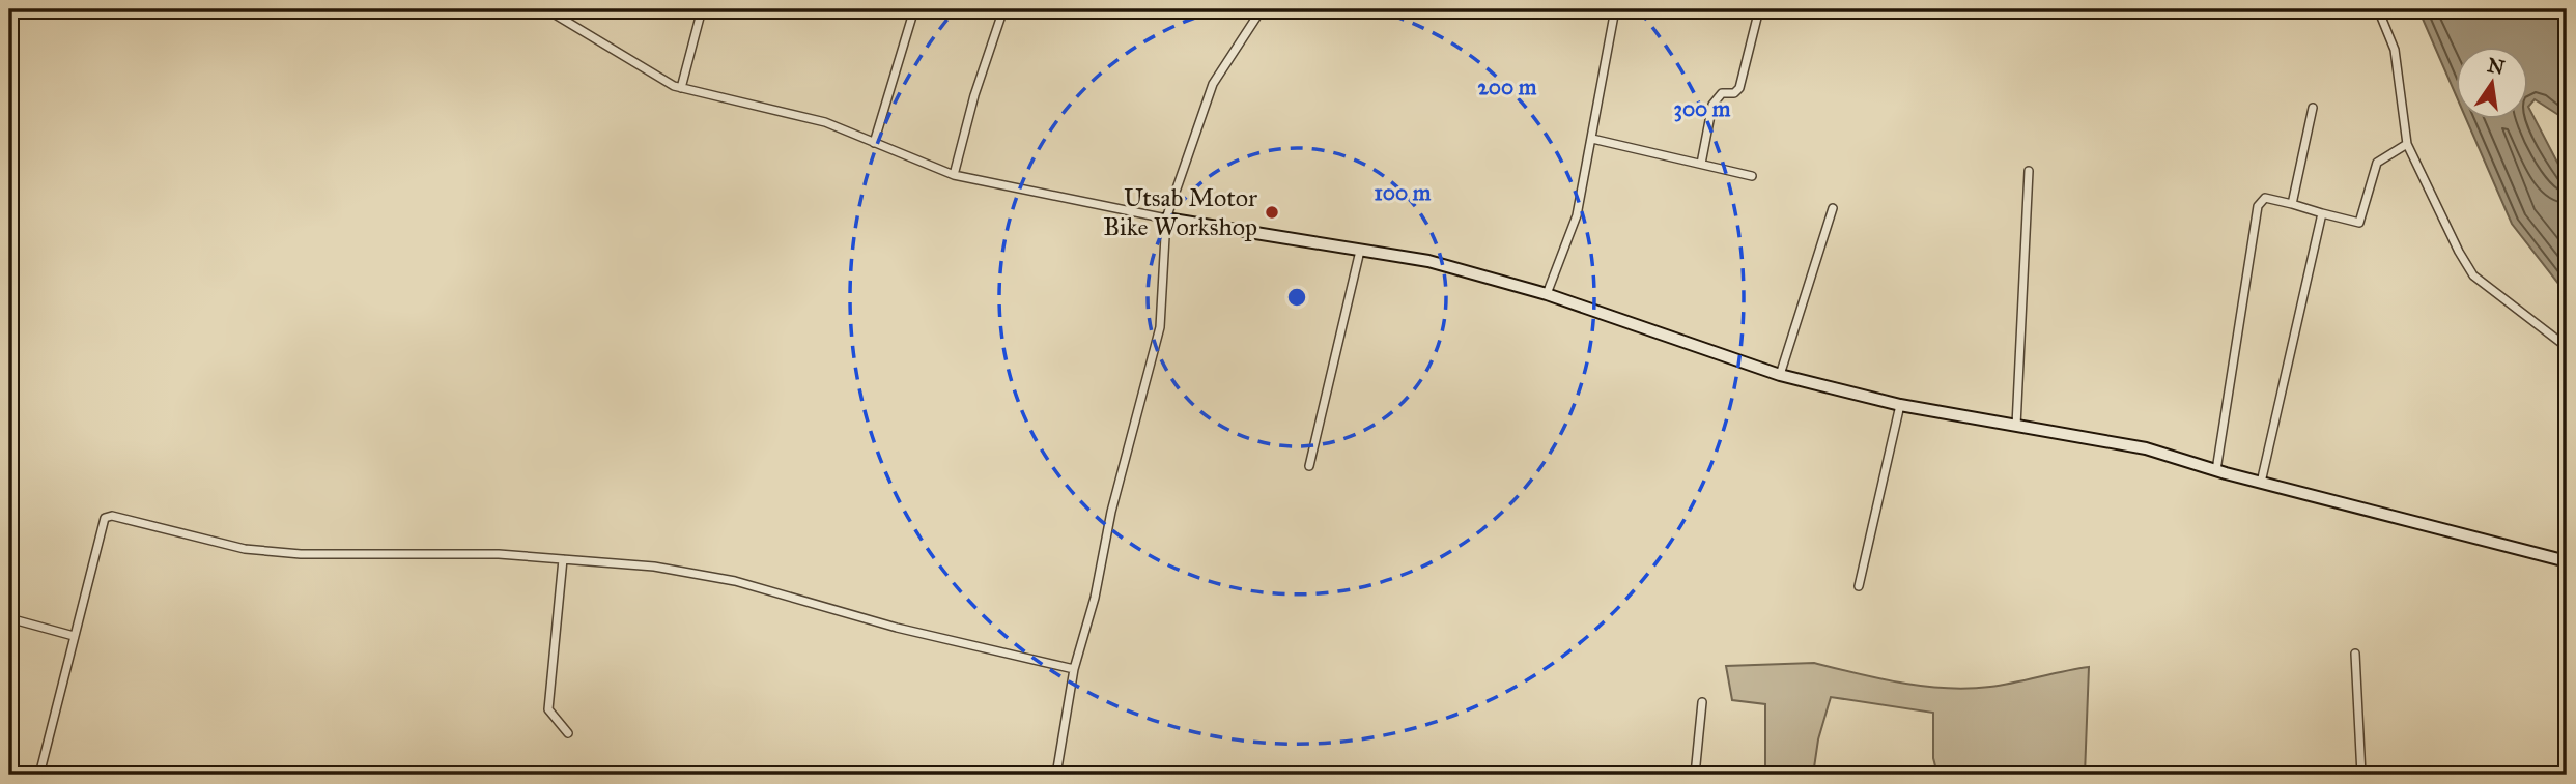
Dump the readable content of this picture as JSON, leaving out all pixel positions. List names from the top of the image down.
{
  "places": ["Utsab Motor Bike Workshop"],
  "north": "top",
  "rings": ["200 m", "300 m", "100 m"]
}
